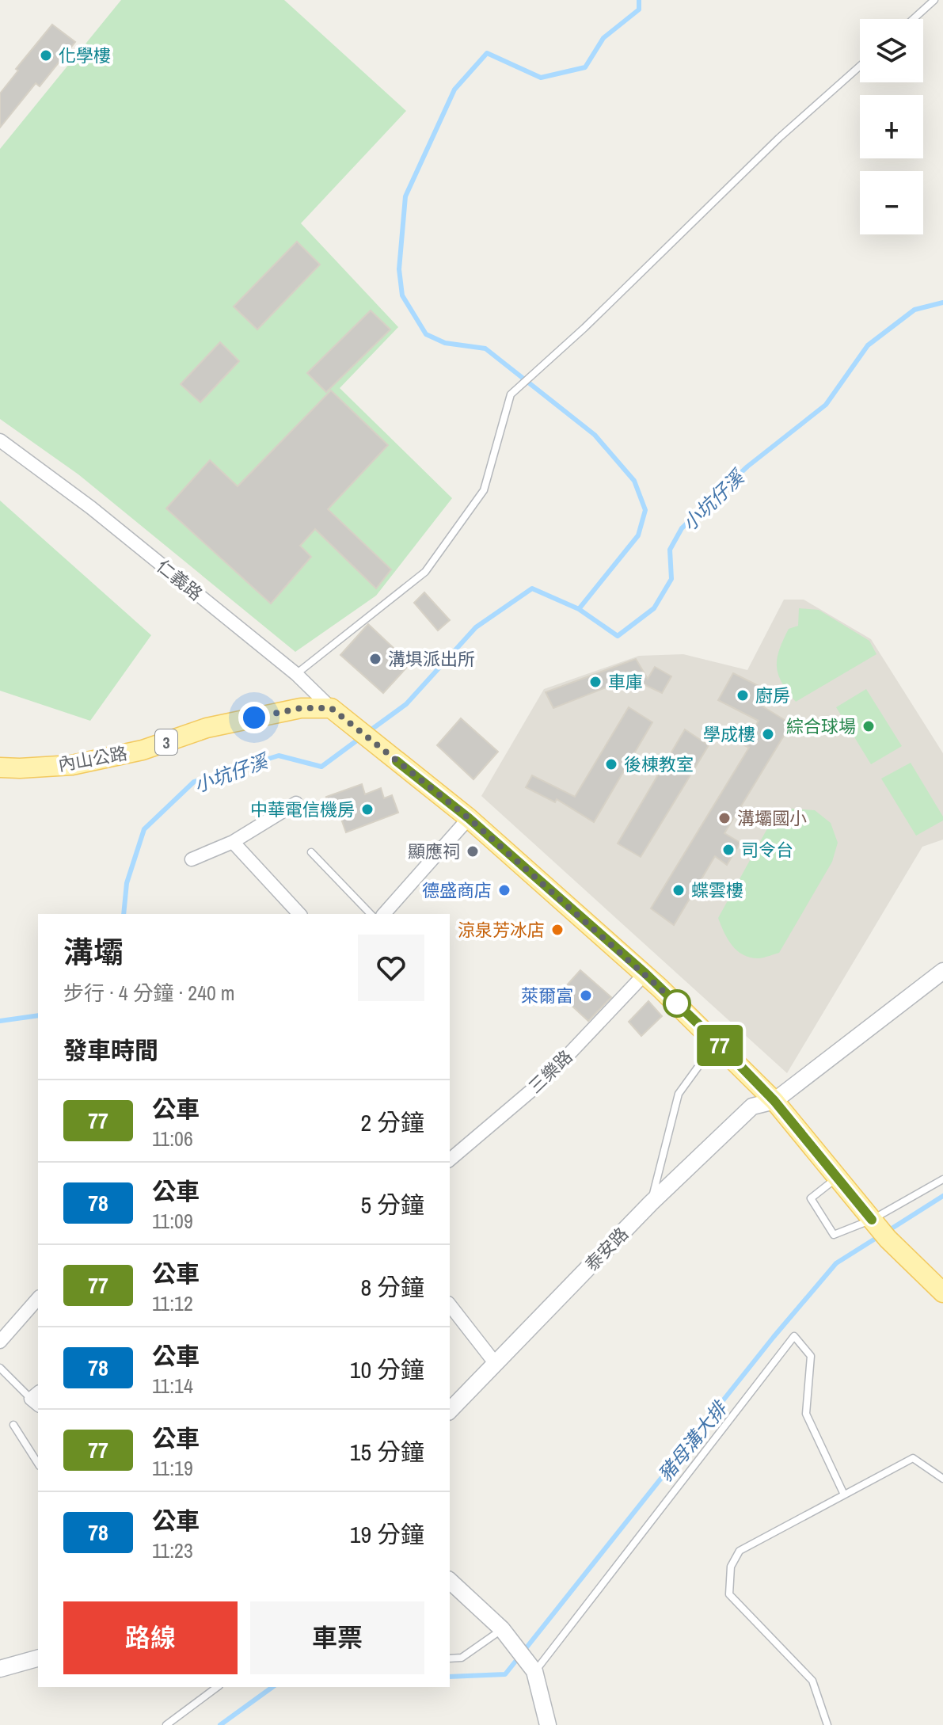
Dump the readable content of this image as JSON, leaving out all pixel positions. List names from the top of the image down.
{
  "streets": {
    "main road": ["仁義路", "3", "內山公路"],
    "street": ["三樂路", "泰安路"]
  },
  "crossings": [
    ["仁義路", "內山公路"]
  ],
  "water": ["小坑仔溪", "豬母溝大排"],
  "places": [
    "化學樓",
    "溝埧派出所",
    "車庫",
    "廚房",
    "綜合球場",
    "學成樓",
    "後棟教室",
    "中華電信機房",
    "溝壩國小",
    "司令台",
    "顯應祠",
    "德盛商店",
    "蝶雲樓",
    "涼泉芳冰店",
    "萊爾富"
  ],
  "lines": ["bus line 77"],
  "page": {
    "on_map": "77",
    "map_buttons": ["+", "−"],
    "heading": [
      ["溝壩", "步行 · 4 分鐘 · 240 m"],
      "發車時間"
    ],
    "list": [
      {
        "mark": "77",
        "name": "公車",
        "note": "11:06",
        "value": "2 分鐘"
      },
      {
        "mark": "78",
        "name": "公車",
        "note": "11:09",
        "value": "5 分鐘"
      },
      {
        "mark": "77",
        "name": "公車",
        "note": "11:12",
        "value": "8 分鐘"
      },
      {
        "mark": "78",
        "name": "公車",
        "note": "11:14",
        "value": "10 分鐘"
      },
      {
        "mark": "77",
        "name": "公車",
        "note": "11:19",
        "value": "15 分鐘"
      },
      {
        "mark": "78",
        "name": "公車",
        "note": "11:23",
        "value": "19 分鐘"
      }
    ],
    "buttons": ["路線", "車票"]
  }
}
